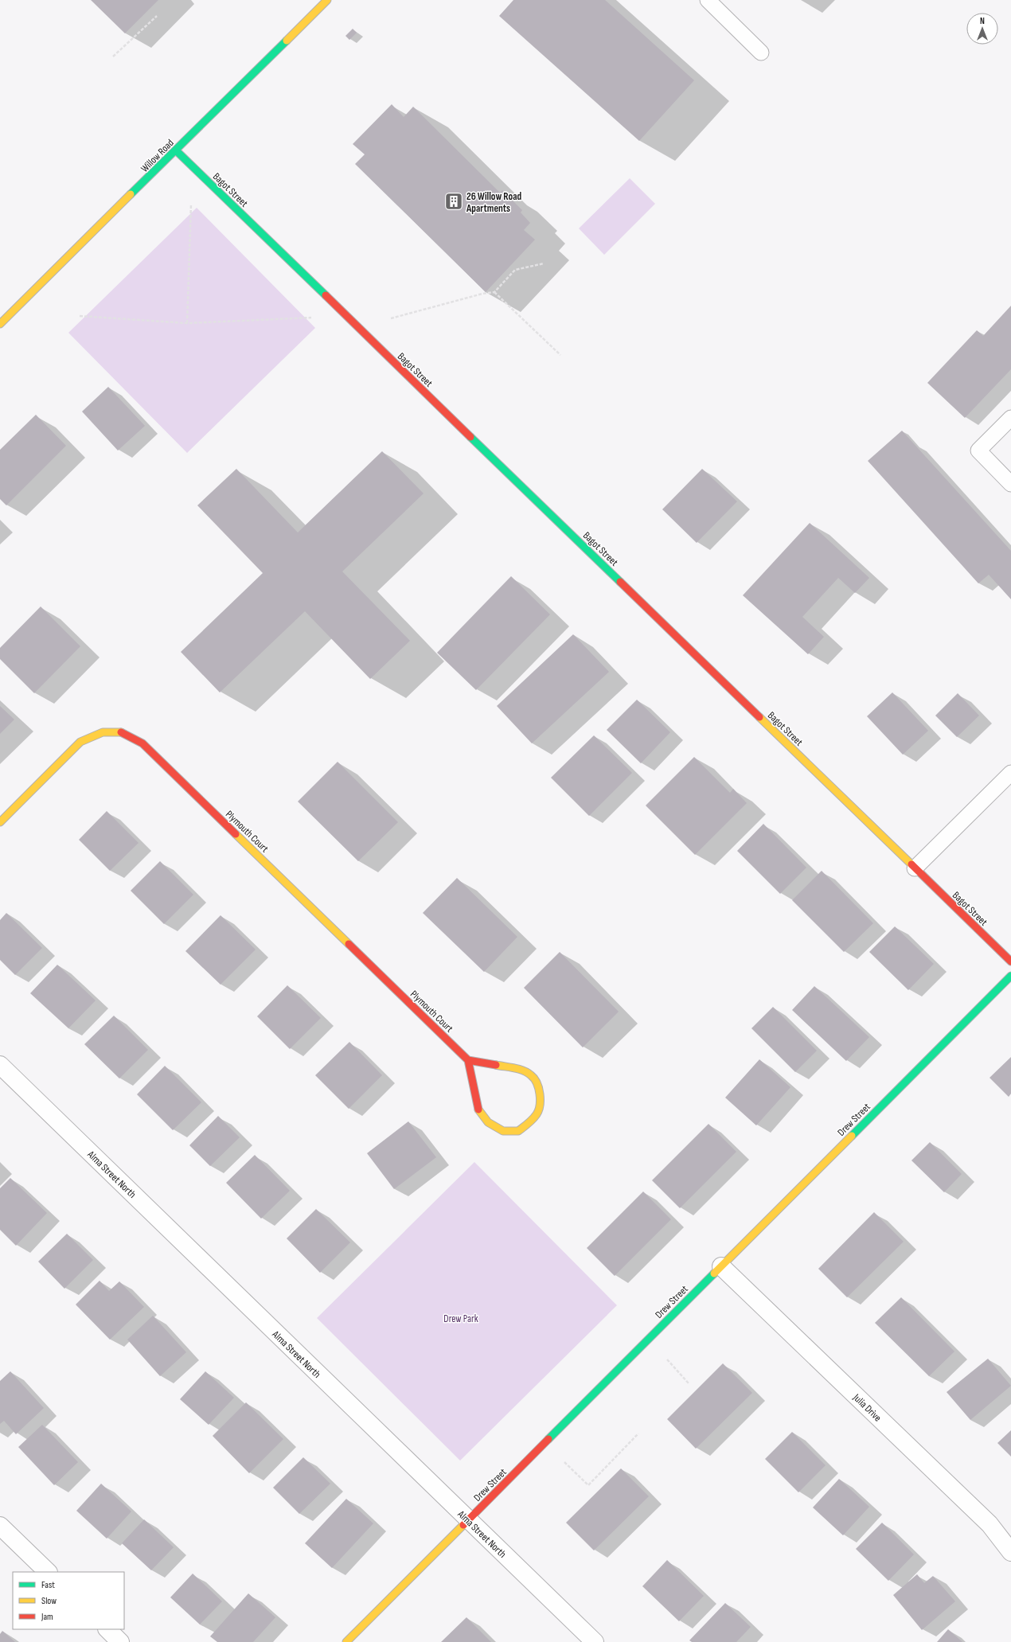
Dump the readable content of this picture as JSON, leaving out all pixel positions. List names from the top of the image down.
{
  "streets": {
    "street": [
      "Willow Road",
      "Bagot Street",
      "Plymouth Court",
      "Drew Street",
      "Alma Street North",
      "Julia Drive"
    ]
  },
  "crossings": [
    ["Willow Road", "Bagot Street"],
    ["Drew Street", "Alma Street North"],
    ["Drew Street", "Julia Drive"]
  ],
  "parks": ["Drew Park"],
  "places": {
    "building": ["26 Willow Road Apartments"]
  },
  "legend": ["Fast", "Slow", "Jam"],
  "north": "top"
}
